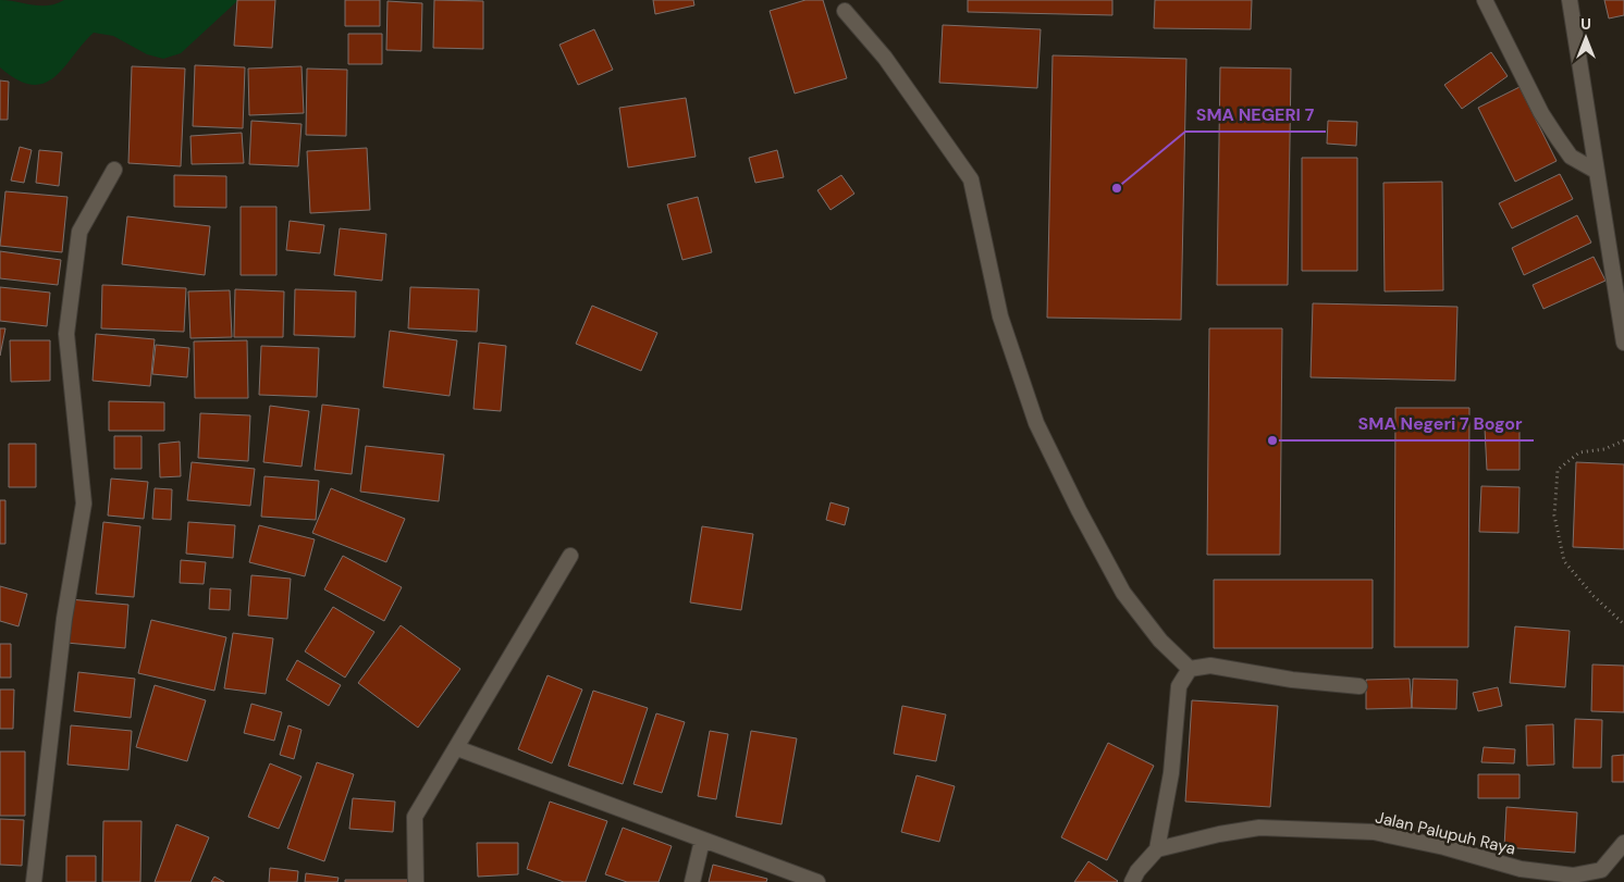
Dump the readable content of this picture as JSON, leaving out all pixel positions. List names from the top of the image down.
{
  "streets": {
    "street": ["Jalan Palupuh Raya"]
  },
  "places": ["SMA NEGERI 7", "SMA Negeri 7 Bogor"],
  "north": "top"
}
